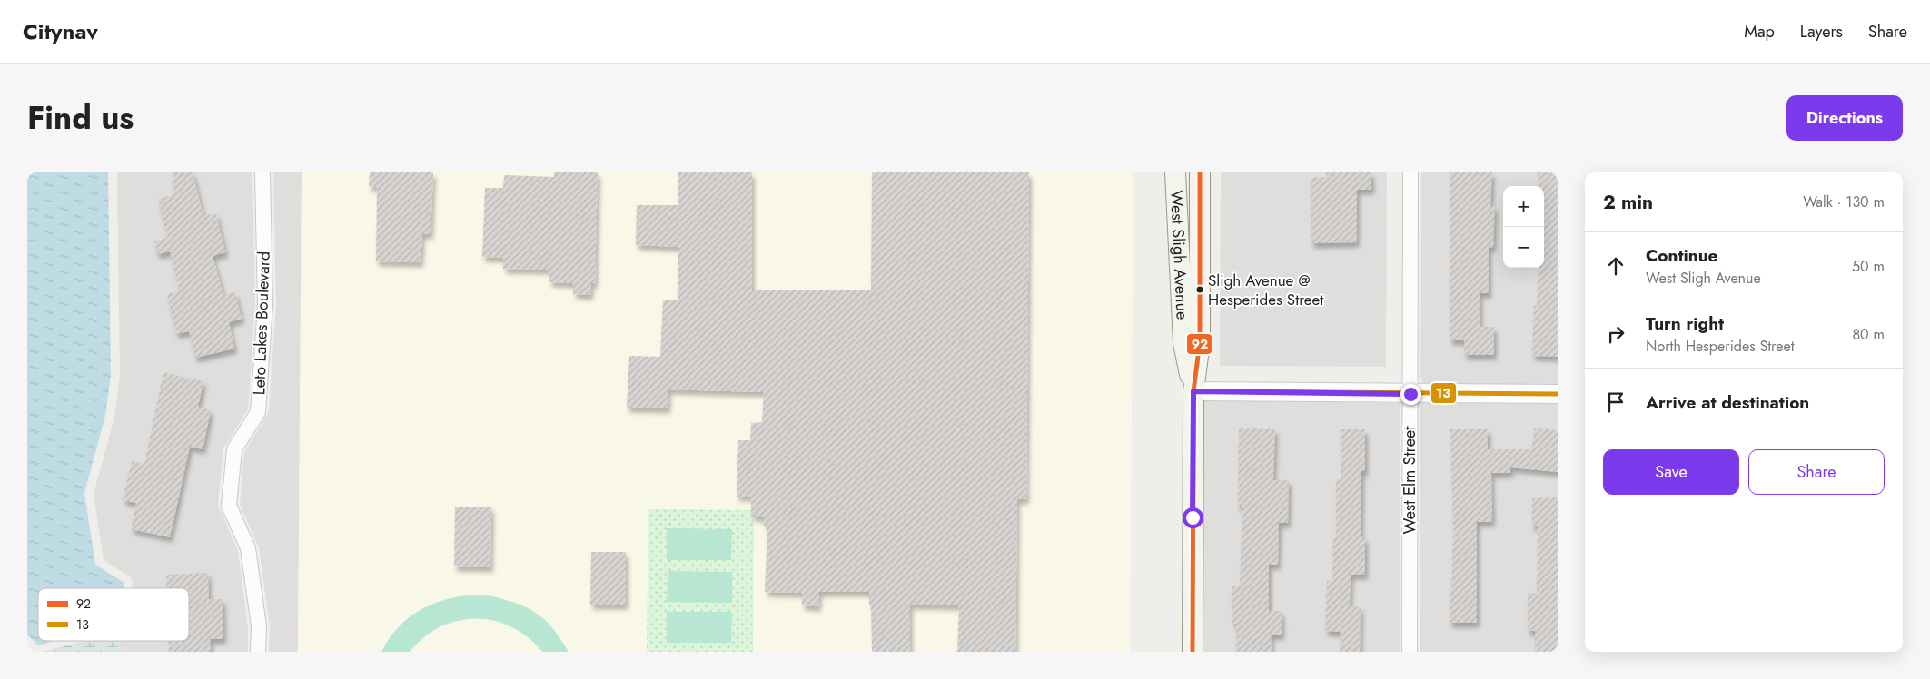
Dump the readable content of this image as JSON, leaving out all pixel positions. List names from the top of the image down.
{
  "streets": {
    "main road": ["West Sligh Avenue"],
    "street": ["Leto Lakes Boulevard", "West Elm Street"]
  },
  "places": ["Sligh Avenue @ Hesperides Street"],
  "lines": ["transit line 92", "transit line 13"],
  "legend": ["92", "13"],
  "page": {
    "header": "Citynav",
    "nav": ["Map", "Layers", "Share"],
    "title": "Find us",
    "buttons": [
      "Directions",
      ["Save", "Share"]
    ],
    "heading": ["2 min", "Walk · 130 m"],
    "map_buttons": ["+", "−"],
    "list": [
      ["Continue", "West Sligh Avenue", "50 m"],
      ["Turn right", "North Hesperides Street", "80 m"],
      "Arrive at destination"
    ]
  }
}
